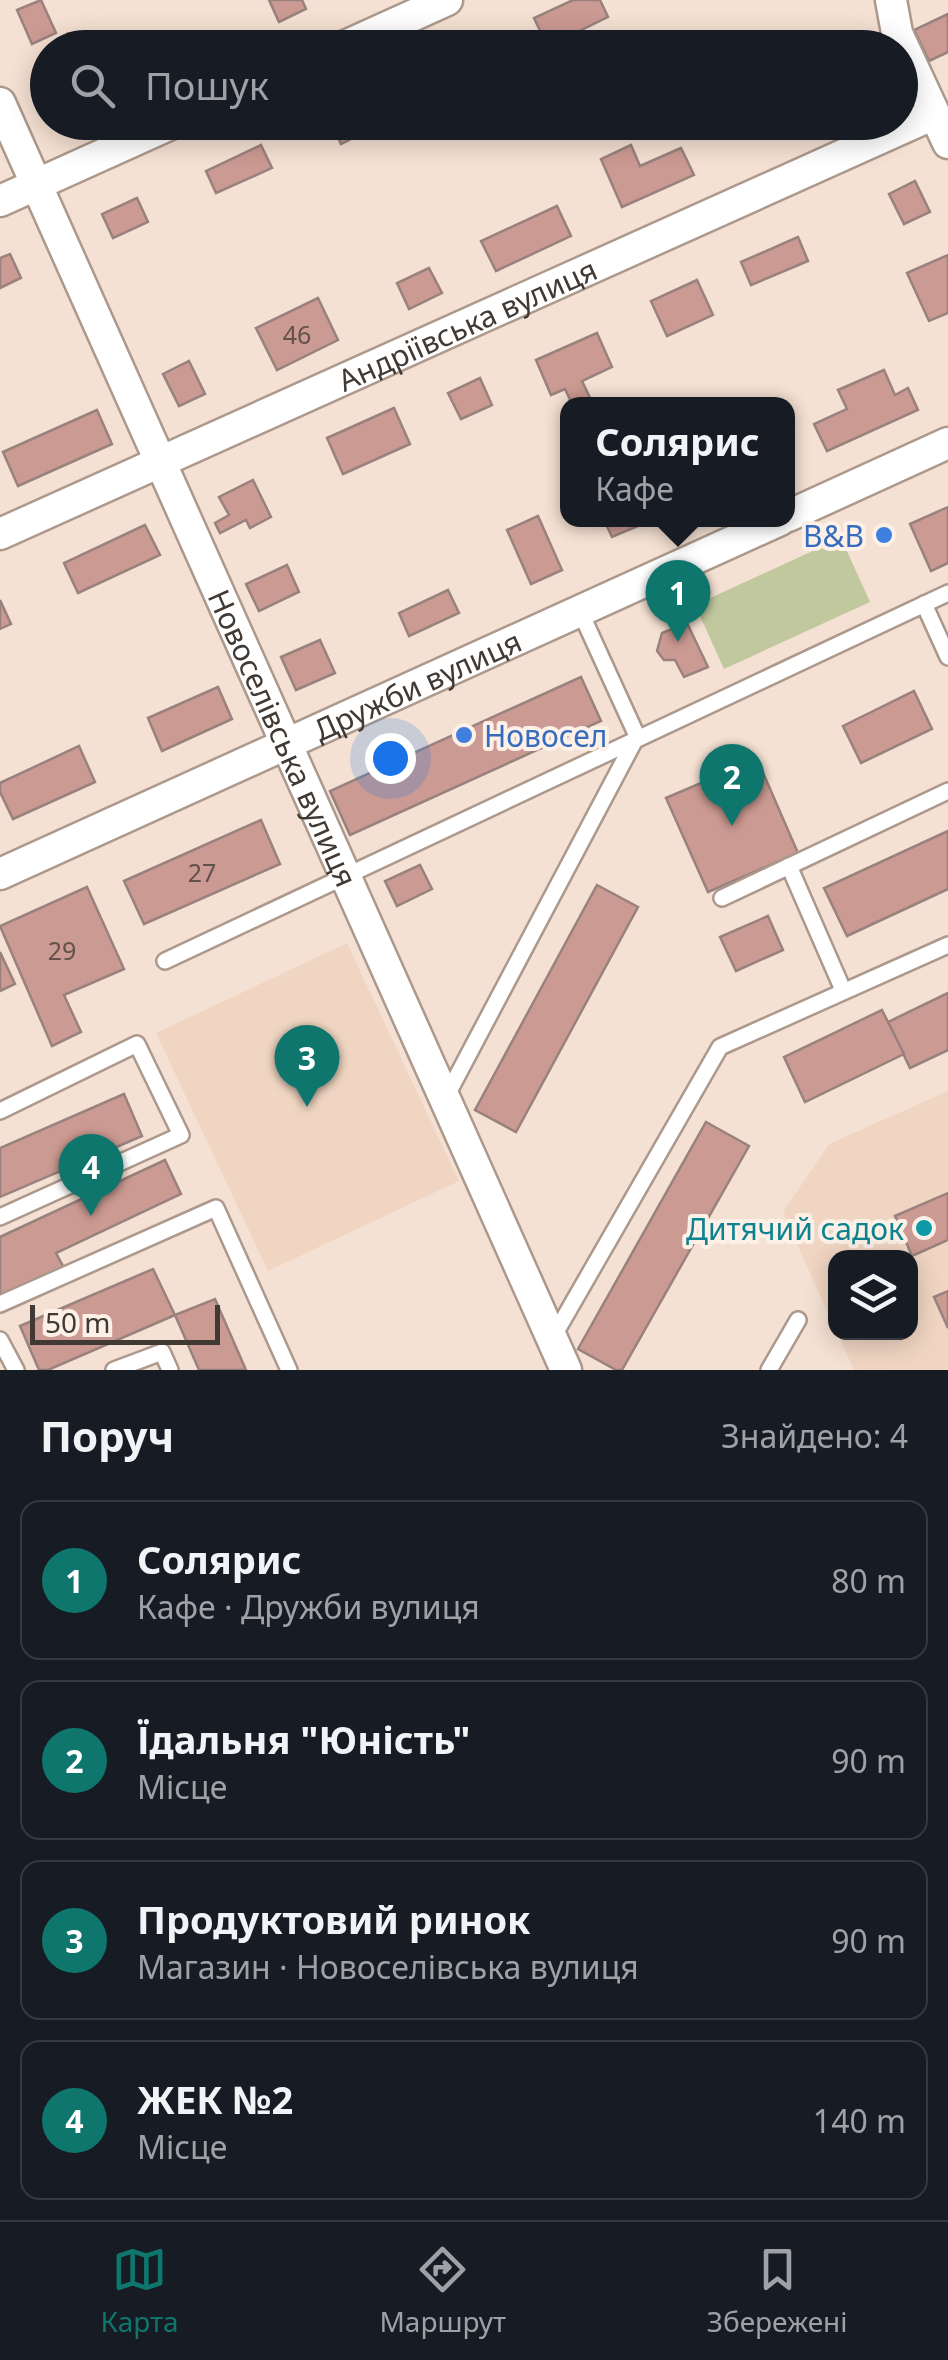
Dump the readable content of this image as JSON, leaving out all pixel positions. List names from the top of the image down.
{
  "streets": {
    "street": ["Андріївська вулиця", "Дружби вулиця", "Новоселівська вулиця"]
  },
  "crossings": [
    ["Андріївська вулиця", "Новоселівська вулиця"],
    ["Дружби вулиця", "Новоселівська вулиця"]
  ],
  "places": ["В&В", "Новосел", "Дитячий садок"],
  "house_numbers": ["46", "27", "29"],
  "scale_bar": "50 m",
  "page": {
    "search": "Пошук",
    "popup": ["Солярис", "Кафе"],
    "pins": [
      "1",
      "2",
      "3",
      "4"
    ],
    "scale": "50 m",
    "heading": ["Поруч", "Знайдено: 4"],
    "list": [
      {
        "mark": "1",
        "name": "Солярис",
        "note": "Кафе · Дружби вулиця",
        "value": "80 m"
      },
      {
        "mark": "2",
        "name": "Їдальня \"Юність\"",
        "note": "Місце",
        "value": "90 m"
      },
      {
        "mark": "3",
        "name": "Продуктовий ринок",
        "note": "Магазин · Новоселівська вулиця",
        "value": "90 m"
      },
      {
        "mark": "4",
        "name": "ЖЕК №2",
        "note": "Місце",
        "value": "140 m"
      }
    ],
    "nav": ["Карта", "Маршрут", "Збережені"]
  }
}
